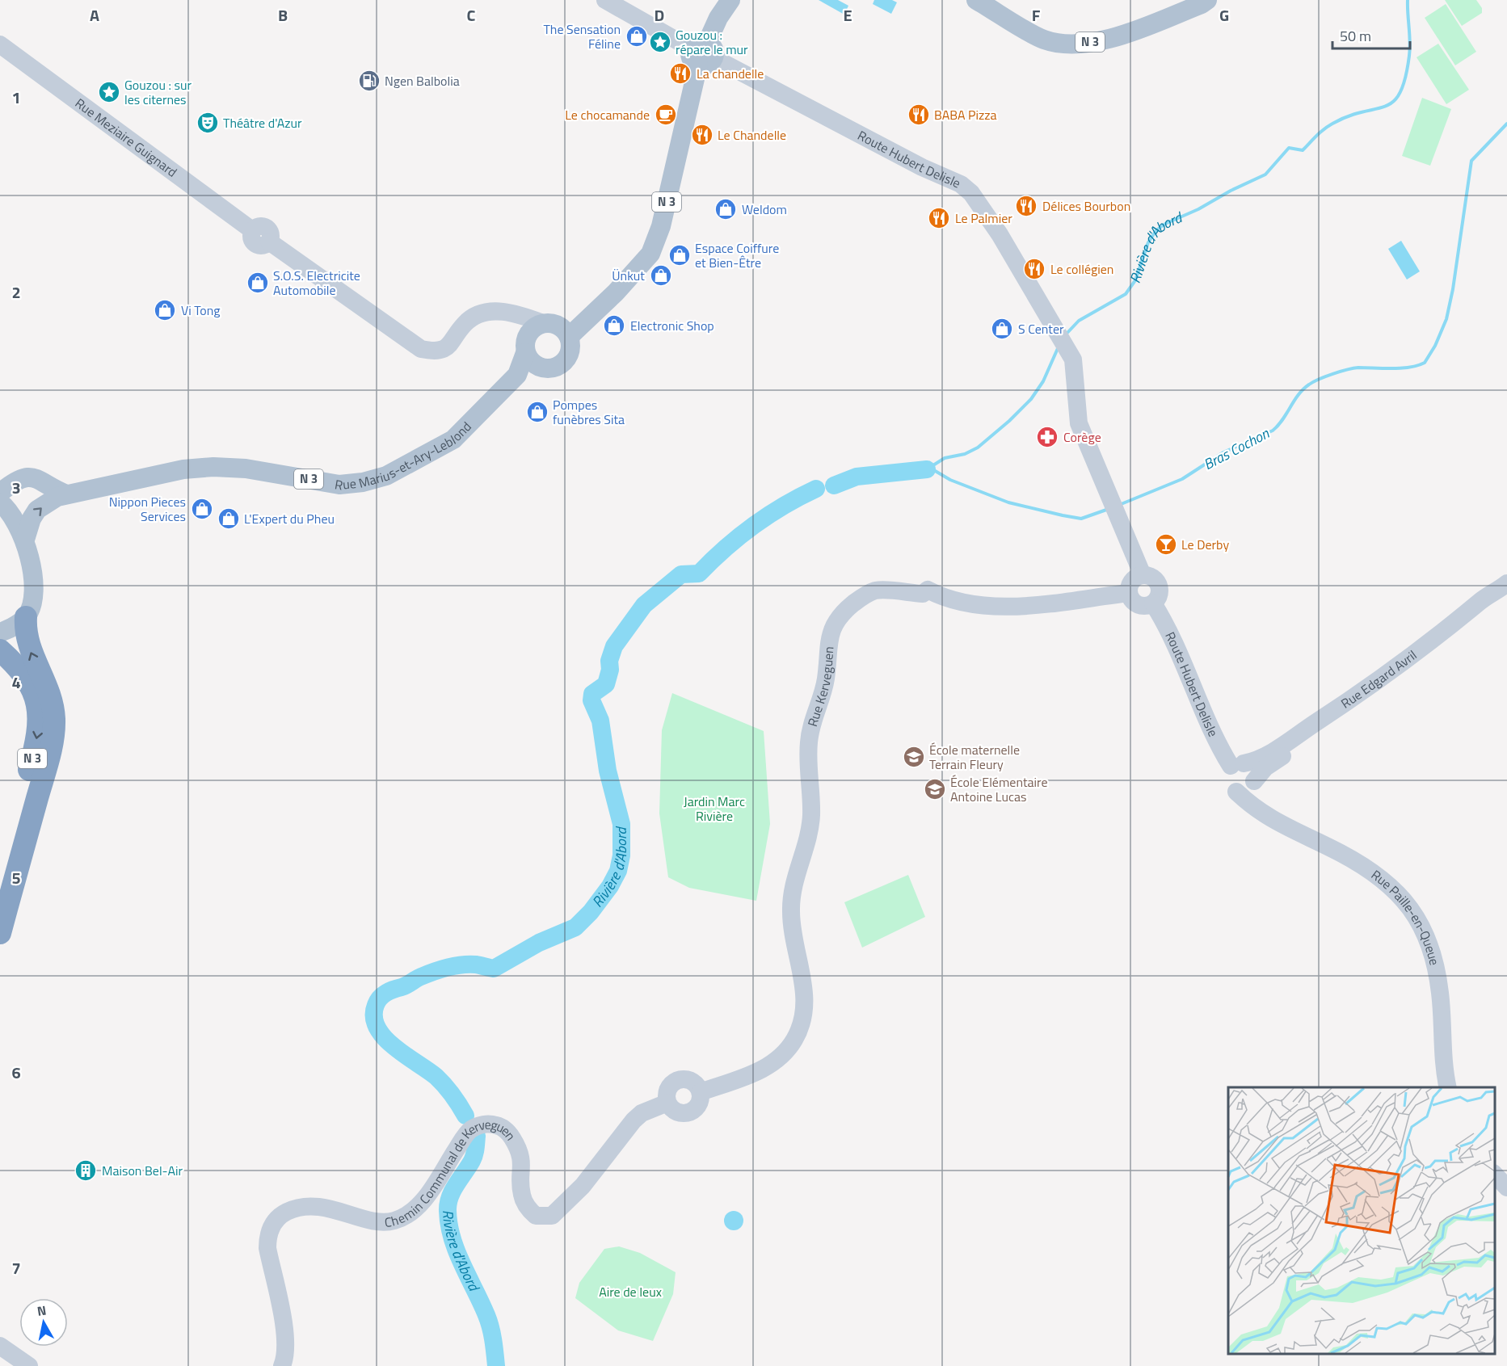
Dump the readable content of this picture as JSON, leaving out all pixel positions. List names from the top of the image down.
{
  "streets": {
    "highway": ["N 3"],
    "main road": ["Rue Marius-et-Ary-Leblond"],
    "street": [
      "Rue Meziaire Guignard",
      "Route Hubert Delisle",
      "Rue Edgard Avril",
      "Rue Kerveguen",
      "Rue Paille-en-Queue",
      "Chemin Communal de Kerveguen"
    ]
  },
  "crossings": [
    ["N 3", "Rue Meziaire Guignard"],
    ["N 3", "Route Hubert Delisle"],
    ["N 3", "Rue Marius-et-Ary-Leblond"],
    ["Rue Meziaire Guignard", "Rue Marius-et-Ary-Leblond"],
    ["Route Hubert Delisle", "Rue Edgard Avril"],
    ["Route Hubert Delisle", "Rue Kerveguen"],
    ["Route Hubert Delisle", "Rue Paille-en-Queue"],
    ["Rue Edgard Avril", "Rue Paille-en-Queue"],
    ["Rue Kerveguen", "Chemin Communal de Kerveguen"]
  ],
  "water": ["Rivière d'Abord", "Bras Cochon"],
  "parks": ["Jardin Marc Rivière", "Aire de Ieux"],
  "places": {
    "shop": [
      "The Sensation Féline",
      "Weldom",
      "Espace Coiffure et Bien-Être",
      "Ünkut",
      "S.O.S. Electricite Automobile",
      "Vi Tong",
      "Electronic Shop",
      "S Center",
      "Pompes funèbres Sita",
      "Nippon Pieces Services",
      "L'Expert du Pheu"
    ],
    "place": ["Gouzou : répare le mur", "Gouzou : sur les citernes"],
    "restaurant": [
      "La chandelle",
      "BABA Pizza",
      "Le Chandelle",
      "Délices Bourbon",
      "Le Palmier",
      "Le collégien"
    ],
    "fuel station": ["Ngen Balbolia"],
    "cafe": ["Le chocamande"],
    "theatre": ["Théâtre d'Azur"],
    "pharmacy": ["Corège"],
    "bar": ["Le Derby"],
    "school or university": ["École maternelle Terrain Fleury", "École Elémentaire Antoine Lucas"],
    "building": ["Maison Bel-Air"]
  },
  "scale_bar": "50 m",
  "north": "top",
  "grid": {
    "columns": [
      "A",
      "B",
      "C",
      "D",
      "E",
      "F",
      "G"
    ],
    "rows": [
      "1",
      "2",
      "3",
      "4",
      "5",
      "6",
      "7"
    ]
  }
}
